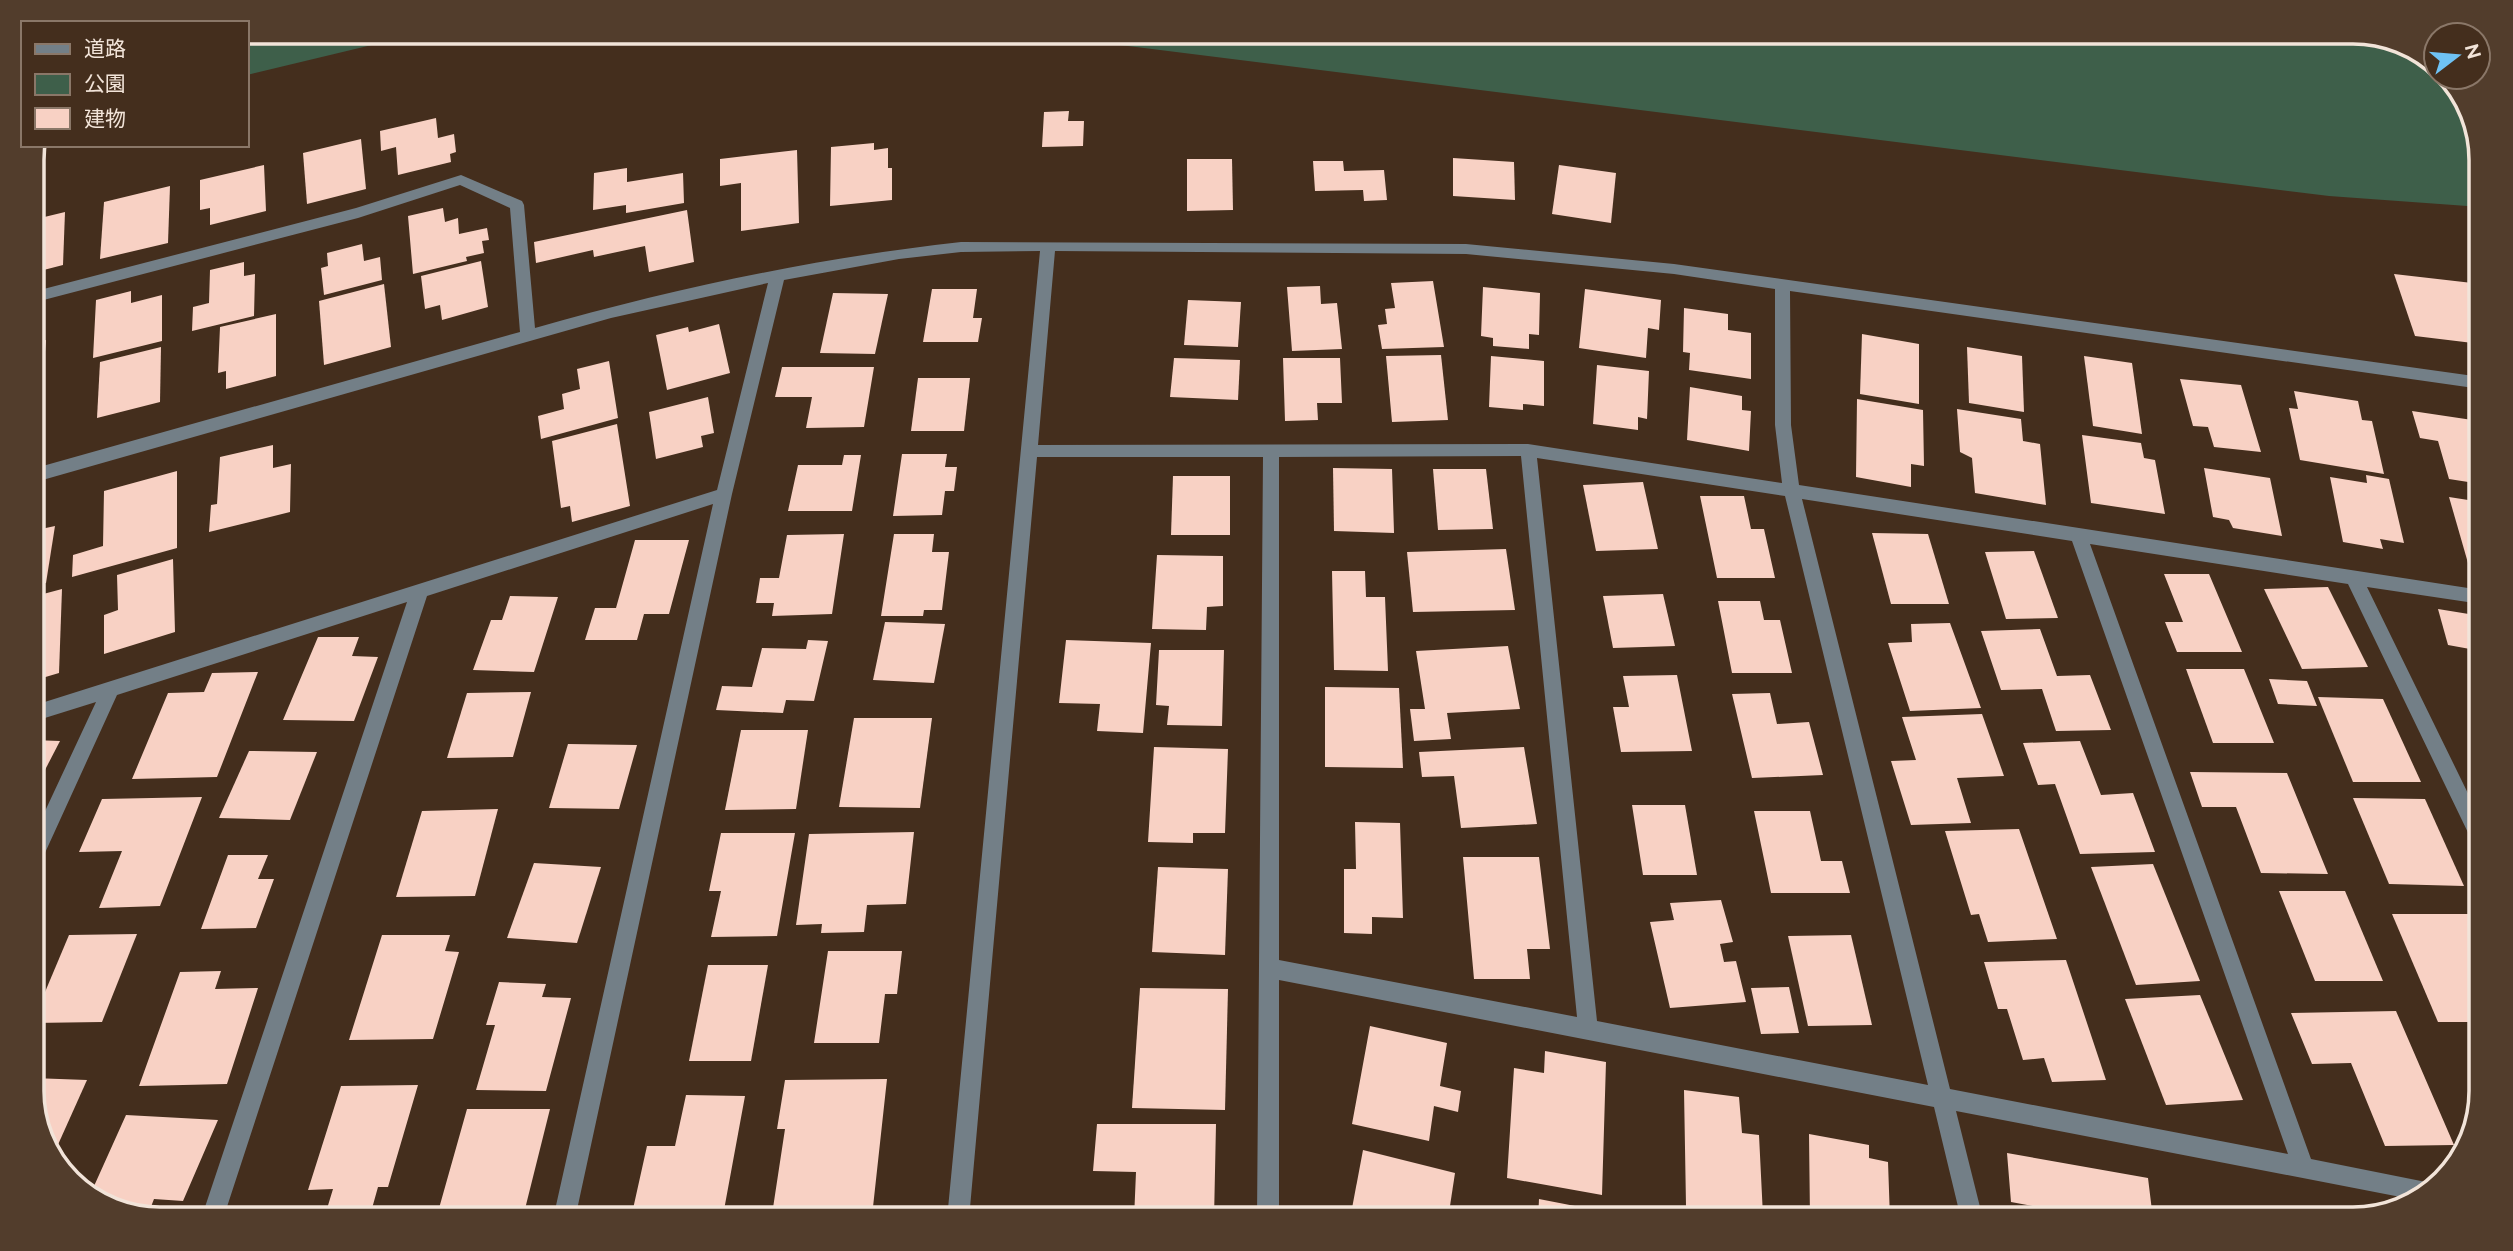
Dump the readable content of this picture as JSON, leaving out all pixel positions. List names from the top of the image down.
{
  "legend": ["道路", "公園", "建物"],
  "north": "right"
}
